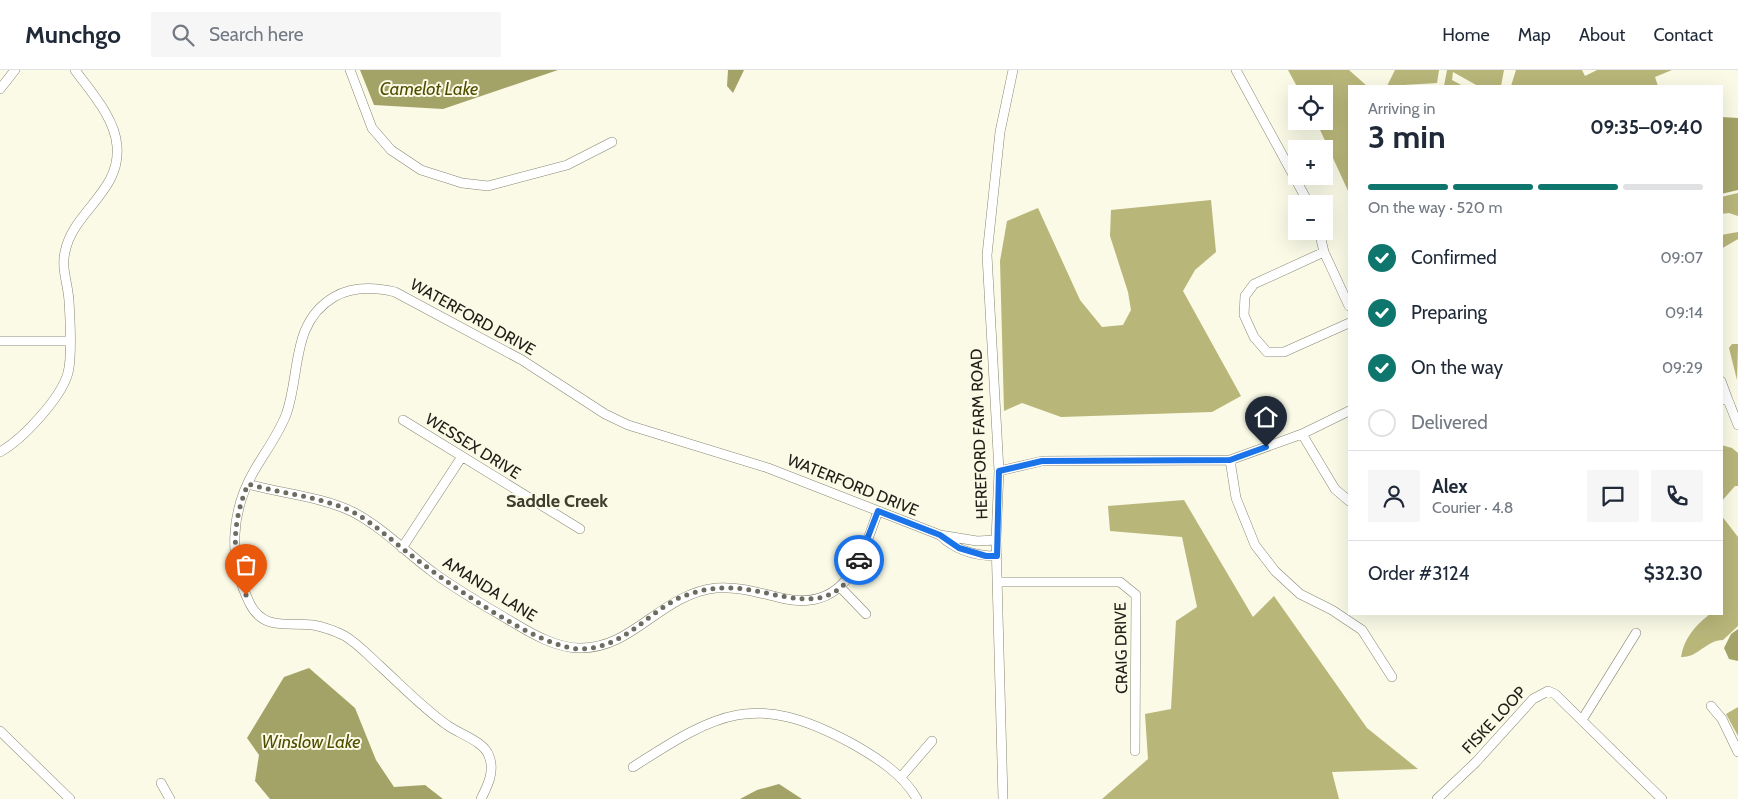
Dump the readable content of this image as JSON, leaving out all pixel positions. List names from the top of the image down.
{
  "streets": {
    "street": [
      "WATERFORD DRIVE",
      "HEREFORD FARM ROAD",
      "WESSEX DRIVE",
      "AMANDA LANE",
      "CRAIG DRIVE",
      "FISKE LOOP"
    ]
  },
  "crossings": [
    ["WATERFORD DRIVE", "HEREFORD FARM ROAD"],
    ["WATERFORD DRIVE", "AMANDA LANE"],
    ["HEREFORD FARM ROAD", "CRAIG DRIVE"]
  ],
  "districts": ["Saddle Creek"],
  "water": ["Camelot Lake", "Winslow Lake"],
  "page": {
    "header": "Munchgo",
    "search": "Search here",
    "nav": [
      "Home",
      "Map",
      "About",
      "Contact"
    ],
    "map_buttons": ["+", "−"],
    "heading": ["3 min", "Arriving in", "09:35–09:40"],
    "panel": [
      "Alex",
      "Courier · 4.8",
      "Order #3124",
      "$32.30"
    ],
    "bar": "On the way · 520 m",
    "list": [
      ["Confirmed", "09:07"],
      ["Preparing", "09:14"],
      ["On the way", "09:29"],
      "Delivered"
    ]
  }
}
